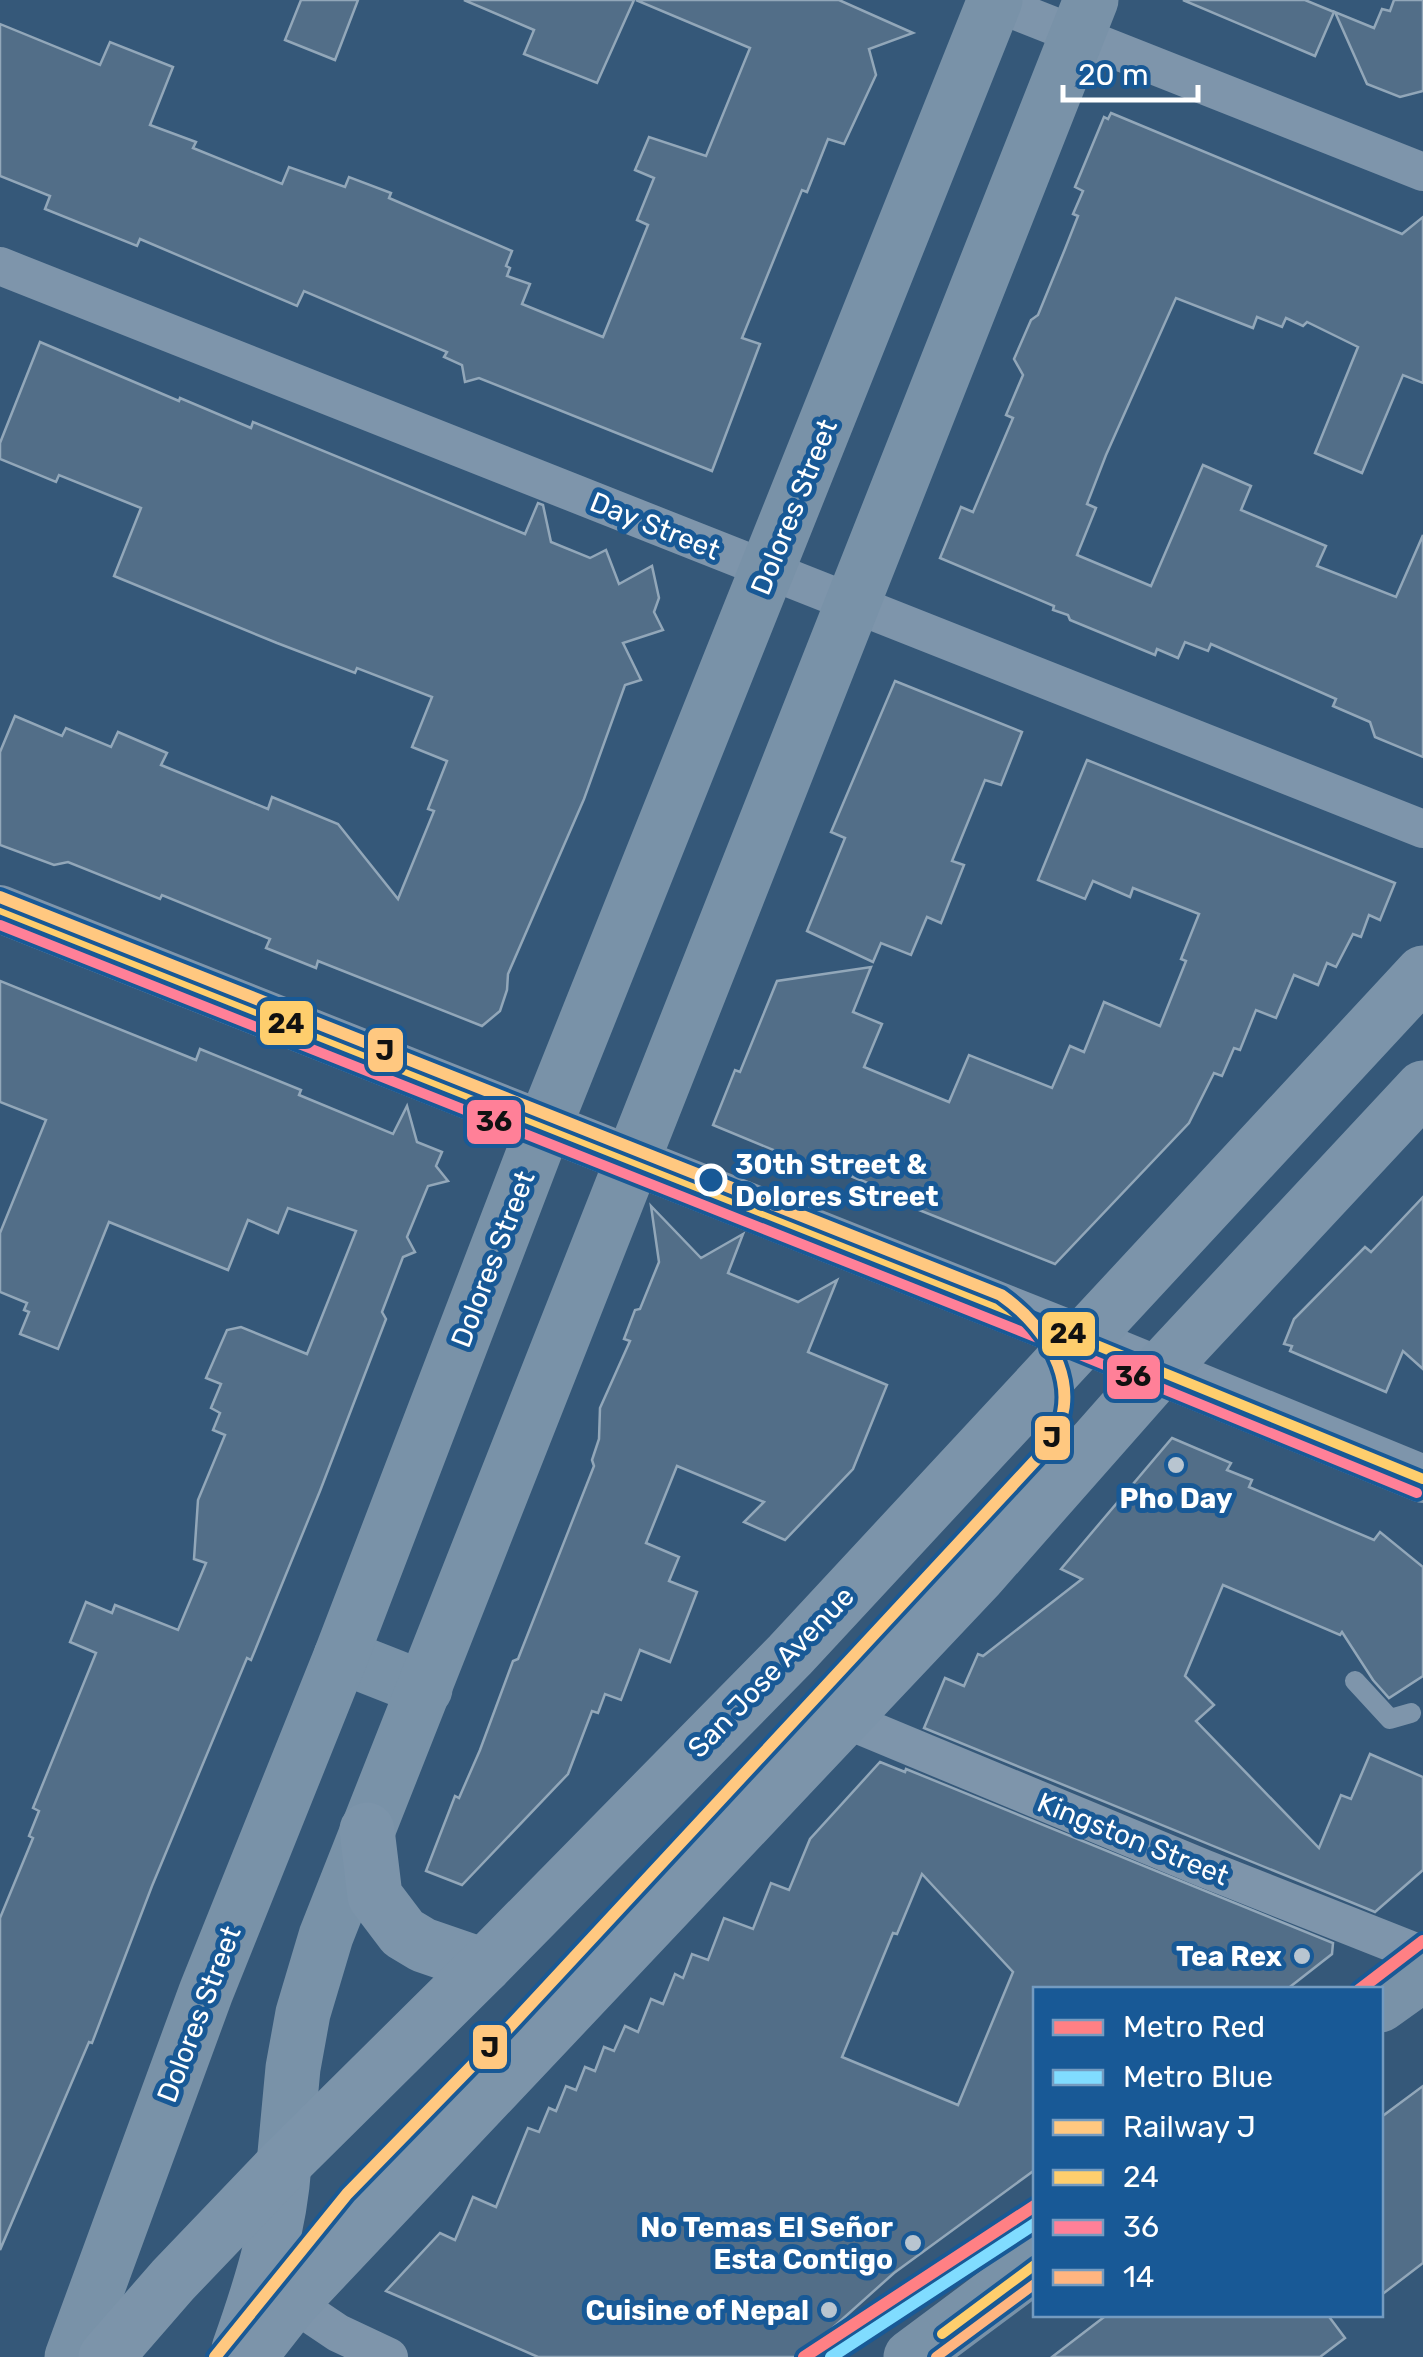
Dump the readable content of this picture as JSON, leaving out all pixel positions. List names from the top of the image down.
{
  "streets": {
    "main road": ["Dolores Street", "San Jose Avenue"],
    "street": ["Day Street", "Kingston Street"]
  },
  "crossings": [
    ["Dolores Street", "Day Street"]
  ],
  "places": [
    "30th Street & Dolores Street",
    "Pho Day",
    "Tea Rex",
    "No Temas El Señor Esta Contigo",
    "Cuisine of Nepal"
  ],
  "lines": [
    "rail line J",
    "transit line 24",
    "transit line 36",
    "metro line Red",
    "metro line Blue",
    "transit line 14"
  ],
  "legend": [
    "Metro Red",
    "Metro Blue",
    "Railway J",
    "24",
    "36",
    "14"
  ],
  "scale_bar": "20 m"
}
